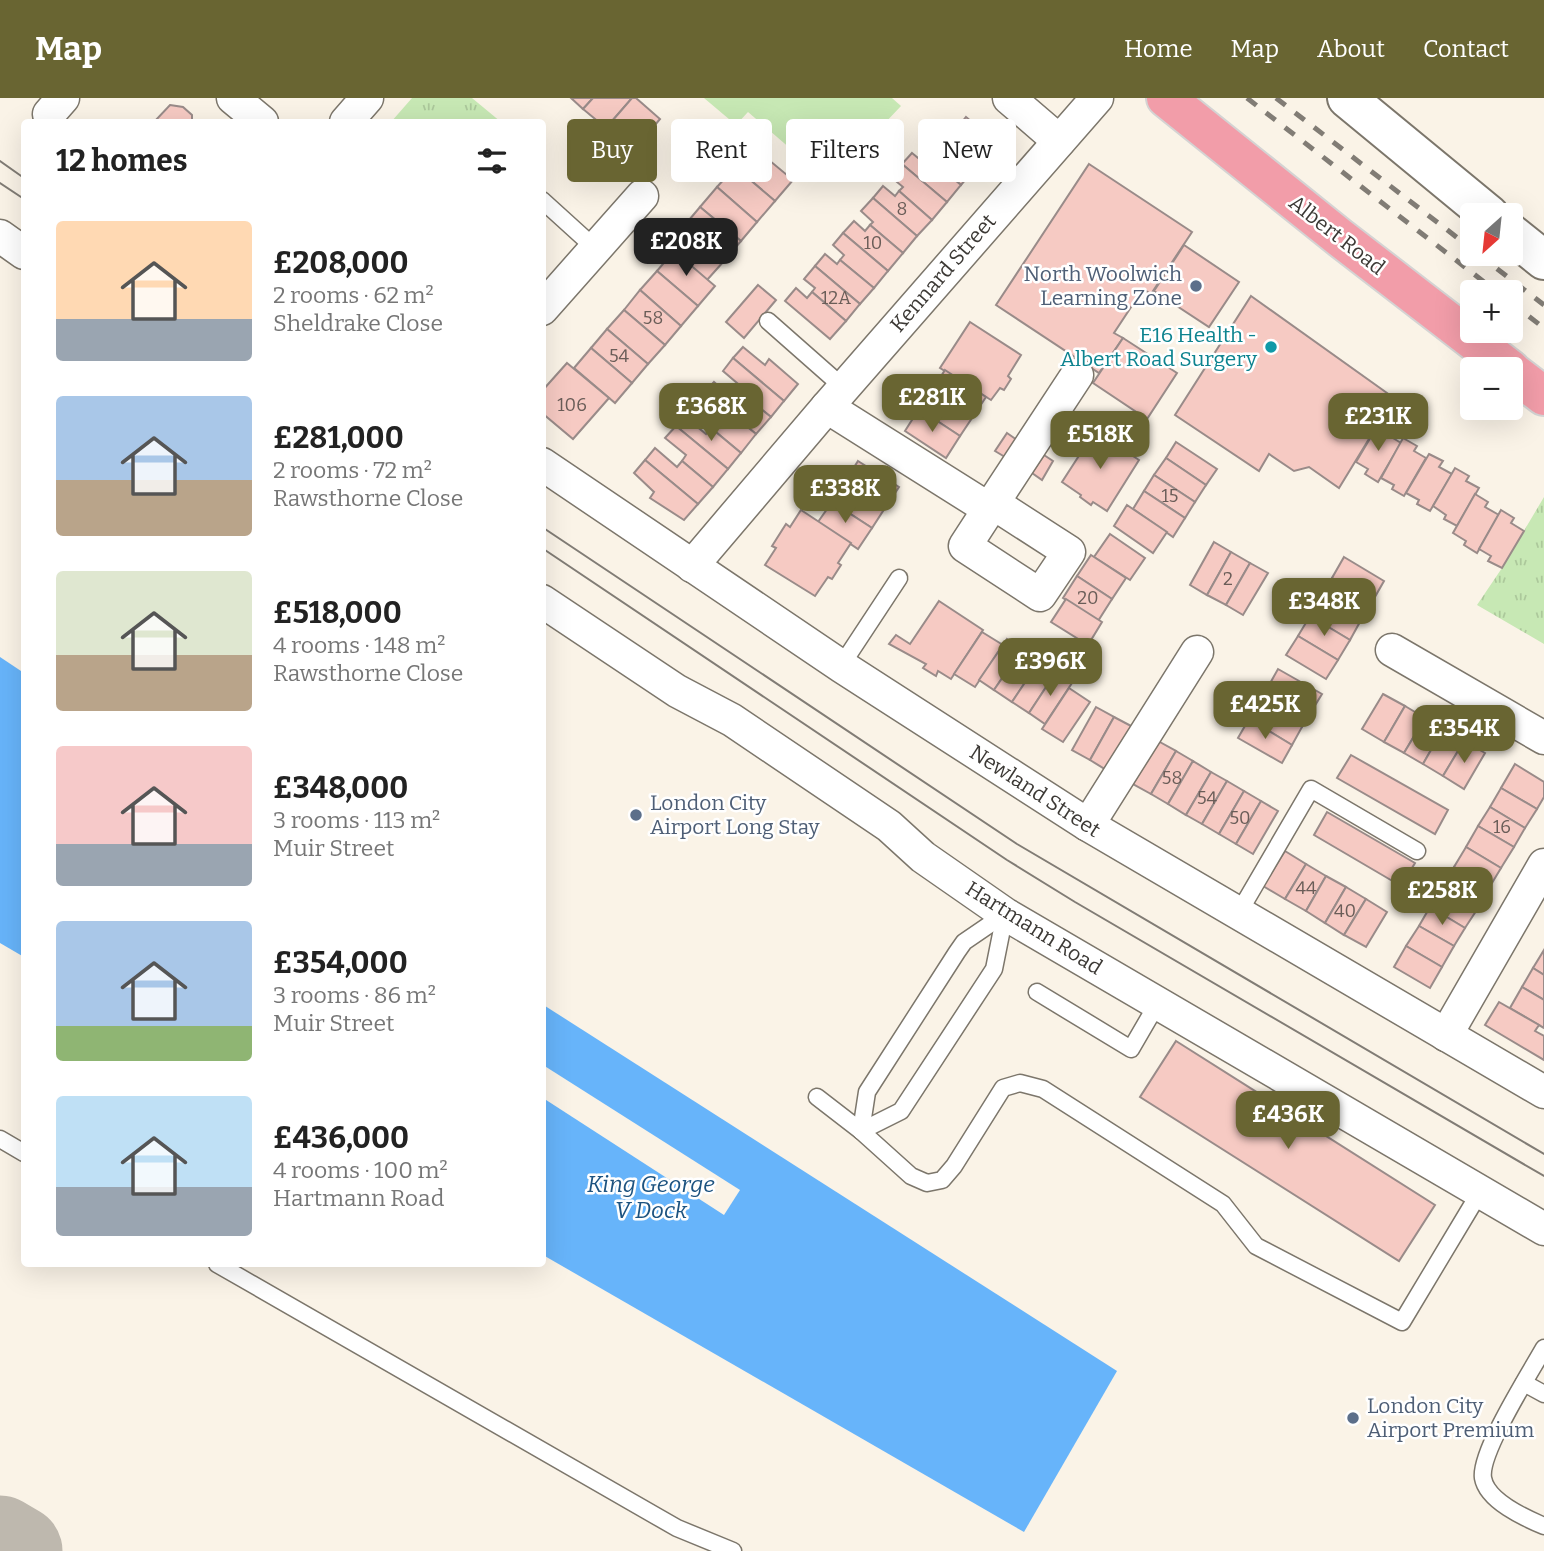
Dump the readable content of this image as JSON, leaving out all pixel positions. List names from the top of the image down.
{
  "streets": {
    "main road": ["Albert Road"],
    "street": ["Kennard Street", "Newland Street", "Hartmann Road"]
  },
  "crossings": [
    ["Kennard Street", "Newland Street"]
  ],
  "water": ["King George V Dock"],
  "places": [
    "North Woolwich Learning Zone",
    "E16 Health - Albert Road Surgery",
    "London City Airport Long Stay",
    "London City Airport Premium"
  ],
  "house_numbers": [
    "8",
    "10",
    "12A",
    "58",
    "54",
    "106",
    "15",
    "2",
    "20",
    "58",
    "54",
    "50",
    "16",
    "44",
    "40"
  ],
  "north": "bottom left",
  "page": {
    "header": "Map",
    "nav": [
      "Home",
      "Map",
      "About",
      "Contact"
    ],
    "chip": [
      "Buy",
      "Rent",
      "Filters",
      "New"
    ],
    "heading": "12 homes",
    "map_buttons": ["+", "−"],
    "list": [
      {
        "name": "£208,000",
        "note": "2 rooms · 62 m² · Sheldrake Close"
      },
      {
        "name": "£281,000",
        "note": "2 rooms · 72 m² · Rawsthorne Close"
      },
      {
        "name": "£518,000",
        "note": "4 rooms · 148 m² · Rawsthorne Close"
      },
      {
        "name": "£348,000",
        "note": "3 rooms · 113 m² · Muir Street"
      },
      {
        "name": "£354,000",
        "note": "3 rooms · 86 m² · Muir Street"
      },
      {
        "name": "£436,000",
        "note": "4 rooms · 100 m² · Hartmann Road"
      }
    ],
    "price": [
      "£208K",
      "£281K",
      "£368K",
      "£231K",
      "£518K",
      "£338K",
      "£348K",
      "£396K",
      "£425K",
      "£354K",
      "£258K",
      "£436K"
    ]
  }
}
